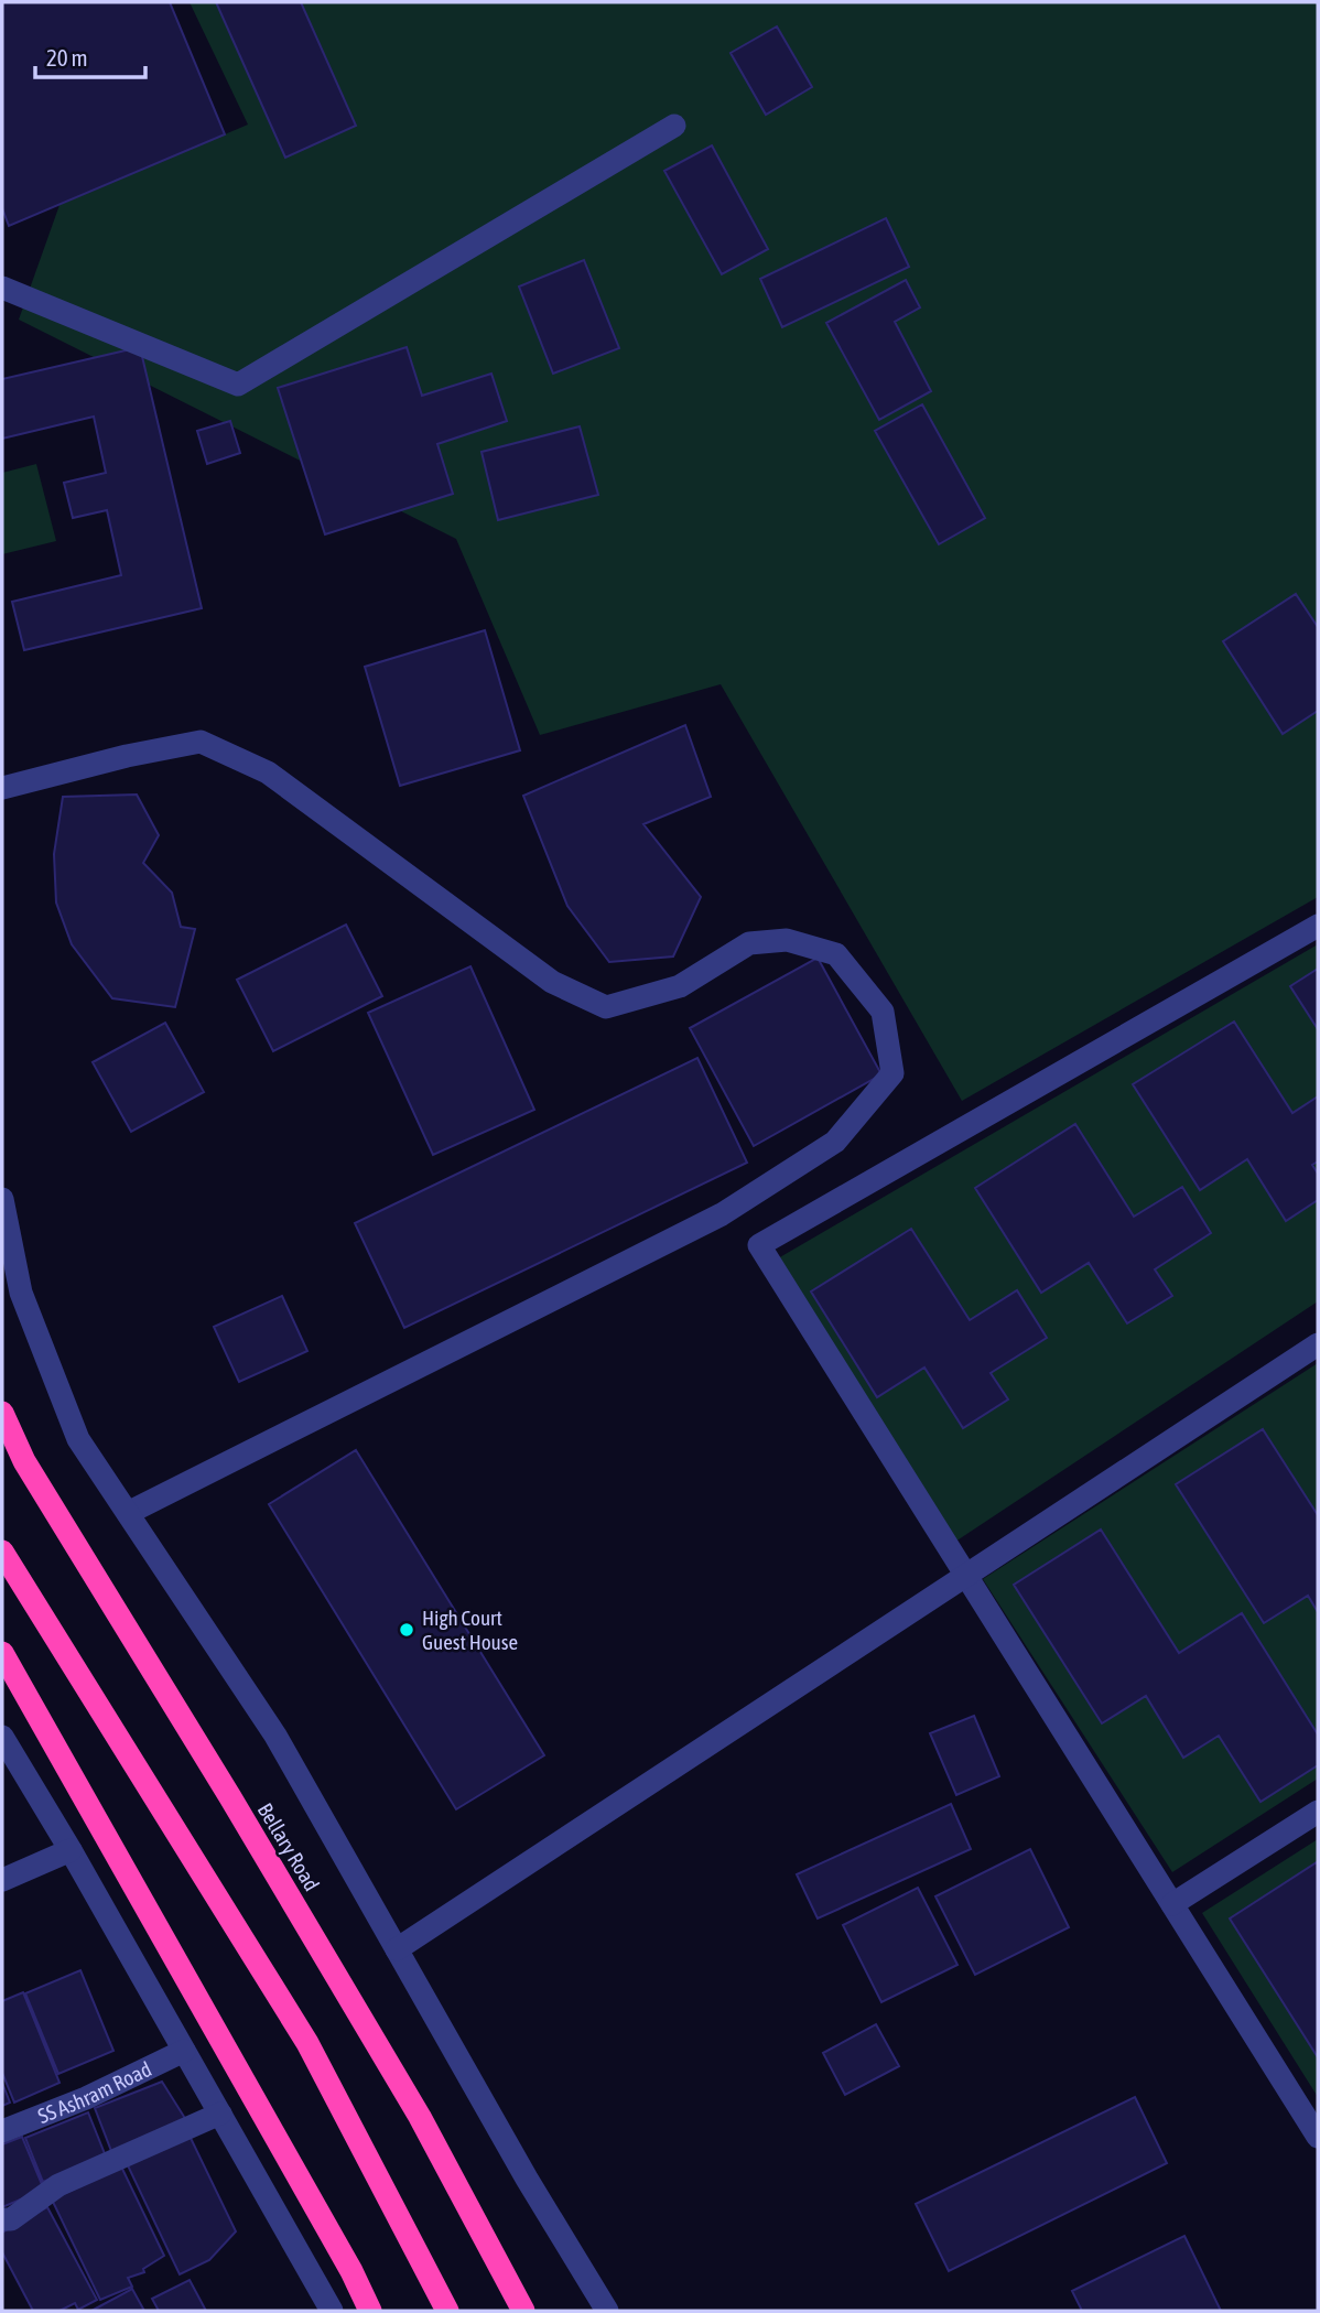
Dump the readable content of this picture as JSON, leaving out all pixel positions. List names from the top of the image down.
{
  "streets": {
    "highway": ["Bellary Road"],
    "street": ["SS Ashram Road"]
  },
  "places": ["High Court Guest House"],
  "scale_bar": "20 m"
}
